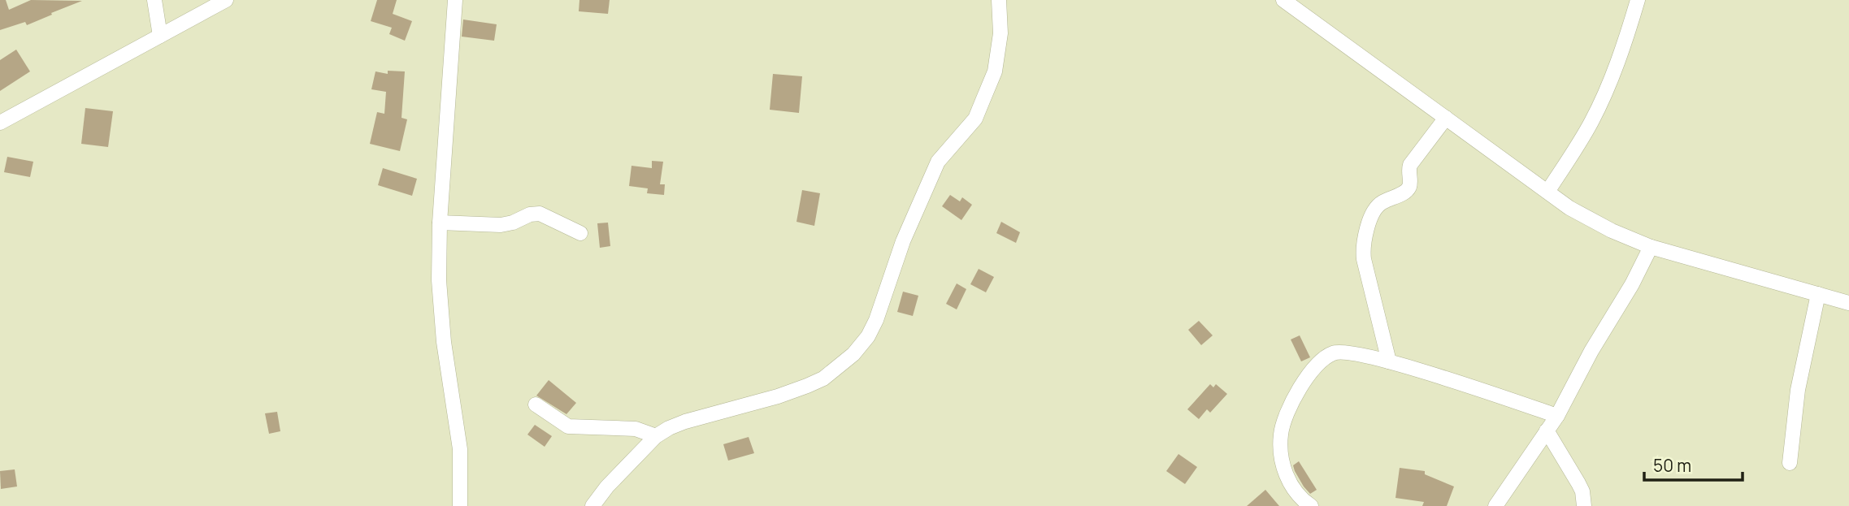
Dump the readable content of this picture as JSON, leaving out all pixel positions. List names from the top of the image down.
{
  "scale_bar": "50 m"
}
